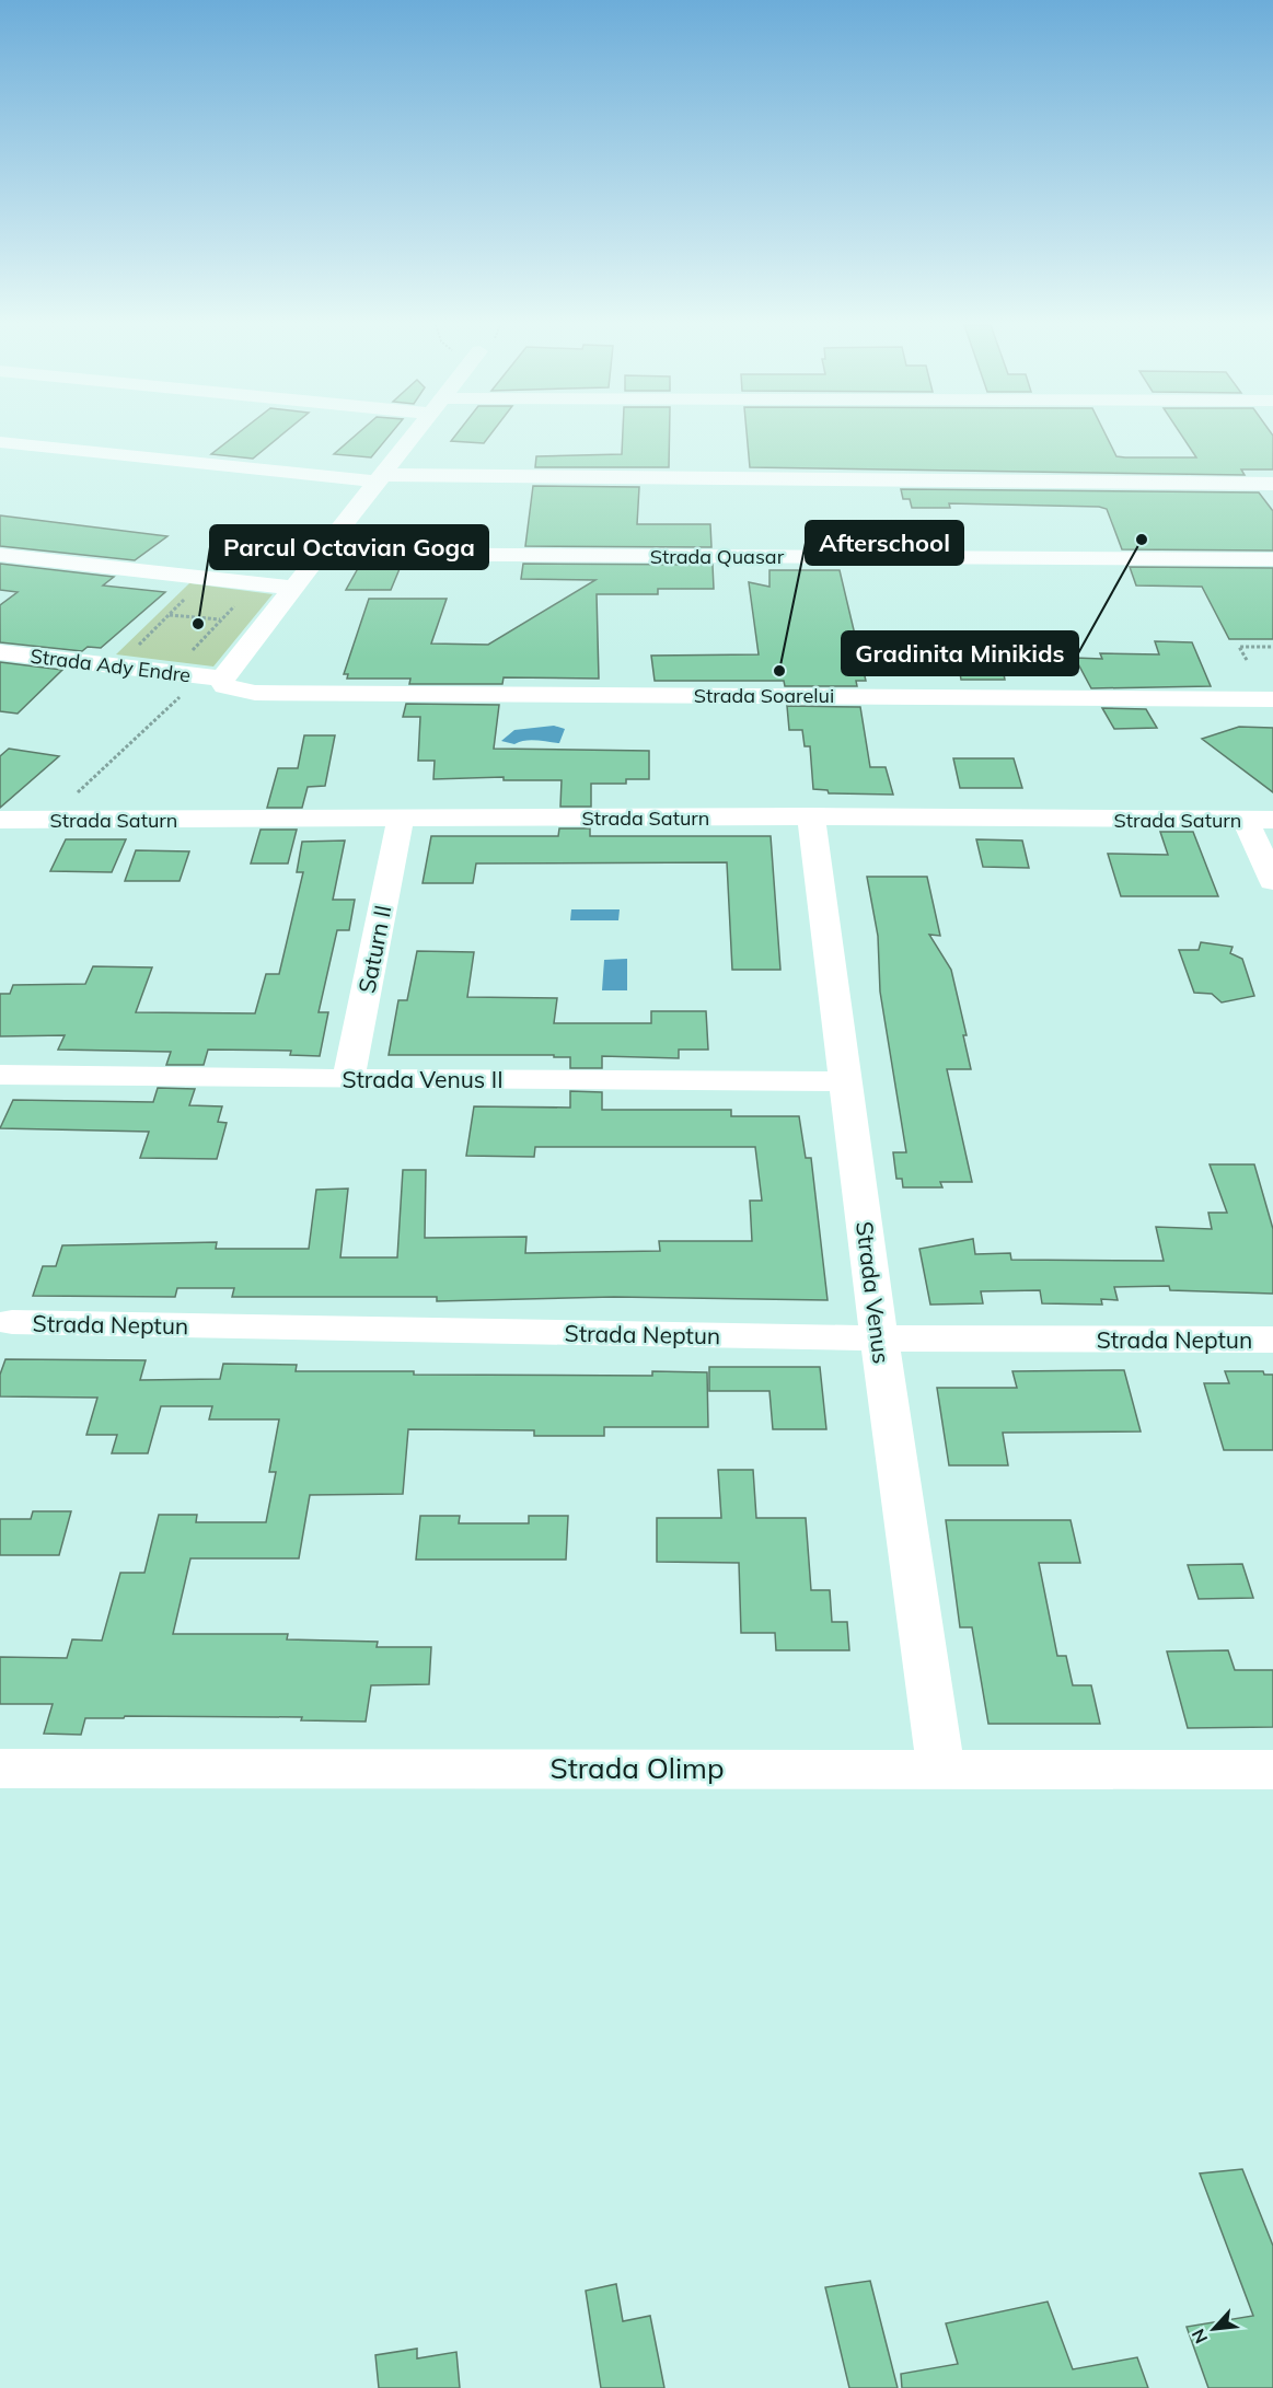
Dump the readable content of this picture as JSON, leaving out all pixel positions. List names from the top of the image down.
{
  "streets": {
    "street": [
      "Strada Quasar",
      "Strada Ady Endre",
      "Strada Soarelui",
      "Strada Saturn",
      "Saturn II",
      "Strada Venus II",
      "Strada Venus",
      "Strada Neptun",
      "Strada Olimp"
    ]
  },
  "crossings": [
    ["Strada Ady Endre", "Strada Soarelui"],
    ["Strada Saturn", "Saturn II"],
    ["Strada Saturn", "Strada Venus"],
    ["Saturn II", "Strada Venus II"],
    ["Strada Venus II", "Strada Venus"],
    ["Strada Venus", "Strada Neptun"],
    ["Strada Venus", "Strada Olimp"]
  ],
  "places": ["Gradinita Minikids", "Parcul Octavian Goga", "Afterschool"],
  "north": "bottom left"
}
